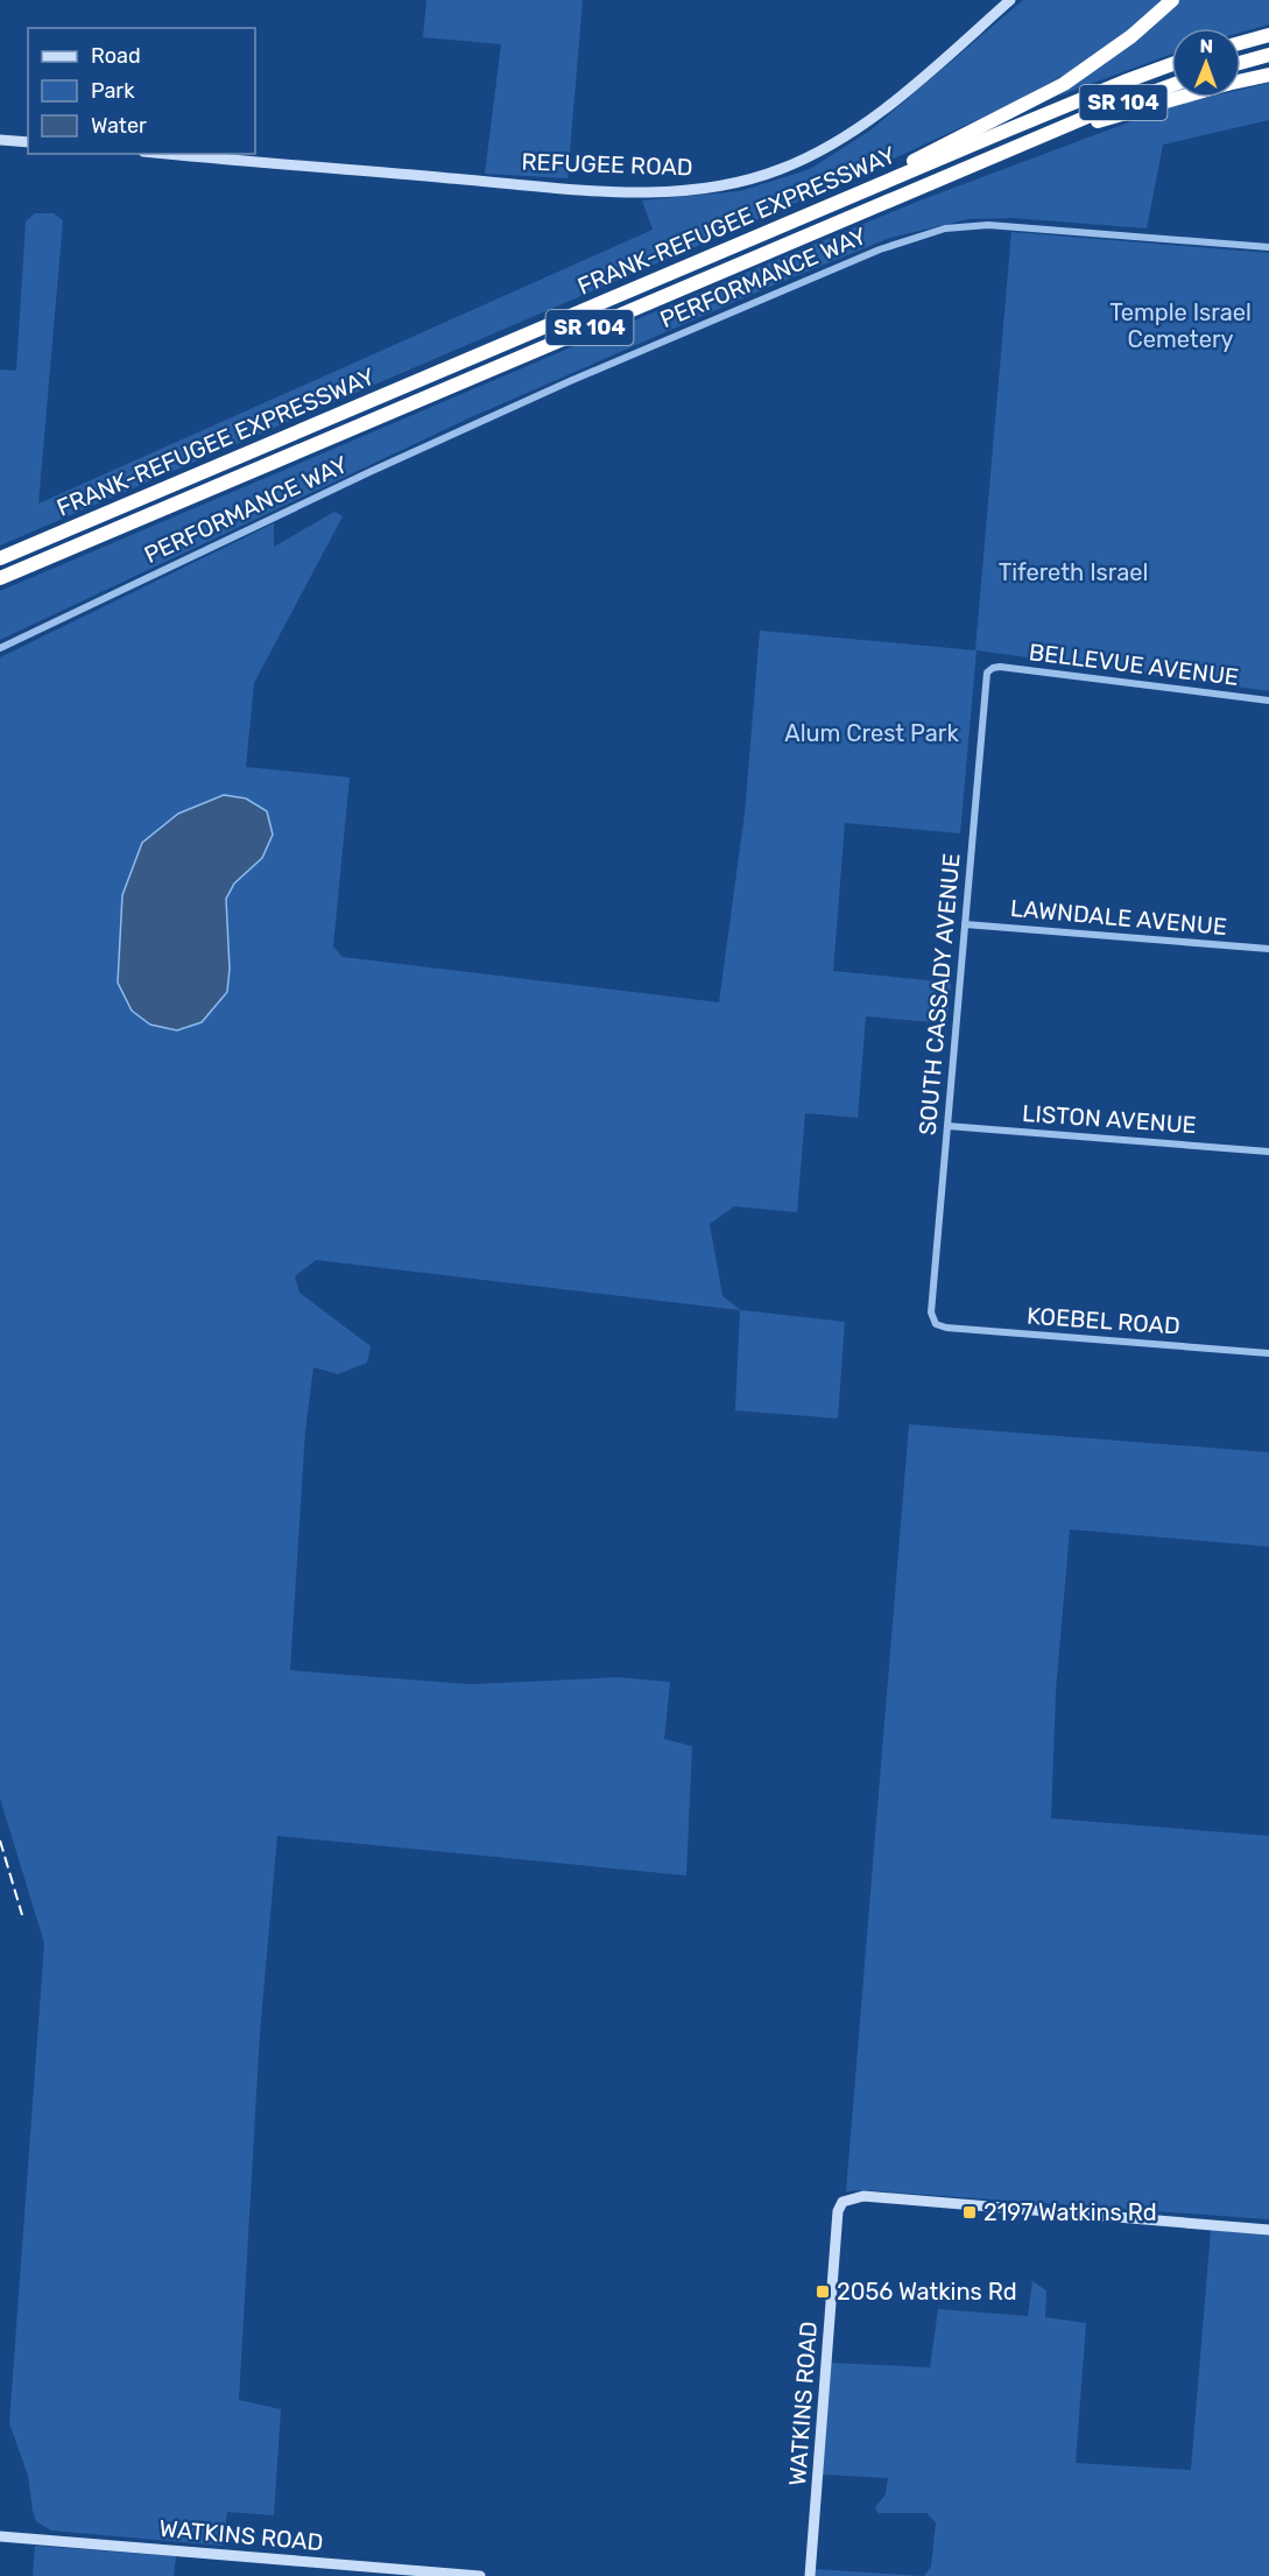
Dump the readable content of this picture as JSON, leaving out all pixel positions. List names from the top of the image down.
{
  "streets": {
    "highway": ["SR 104", "FRANK-REFUGEE EXPRESSWAY"],
    "street": [
      "REFUGEE ROAD",
      "PERFORMANCE WAY",
      "BELLEVUE AVENUE",
      "LAWNDALE AVENUE",
      "SOUTH CASSADY AVENUE",
      "LISTON AVENUE",
      "KOEBEL ROAD",
      "WATKINS ROAD"
    ]
  },
  "crossings": [
    ["BELLEVUE AVENUE", "SOUTH CASSADY AVENUE"],
    ["LAWNDALE AVENUE", "SOUTH CASSADY AVENUE"],
    ["SOUTH CASSADY AVENUE", "LISTON AVENUE"],
    ["SOUTH CASSADY AVENUE", "KOEBEL ROAD"]
  ],
  "parks": ["Temple Israel Cemetery", "Tifereth Israel", "Alum Crest Park"],
  "places": {
    "transit": ["2197 Watkins Rd", "2056 Watkins Rd"]
  },
  "legend": ["Road", "Park", "Water"],
  "north": "top"
}
